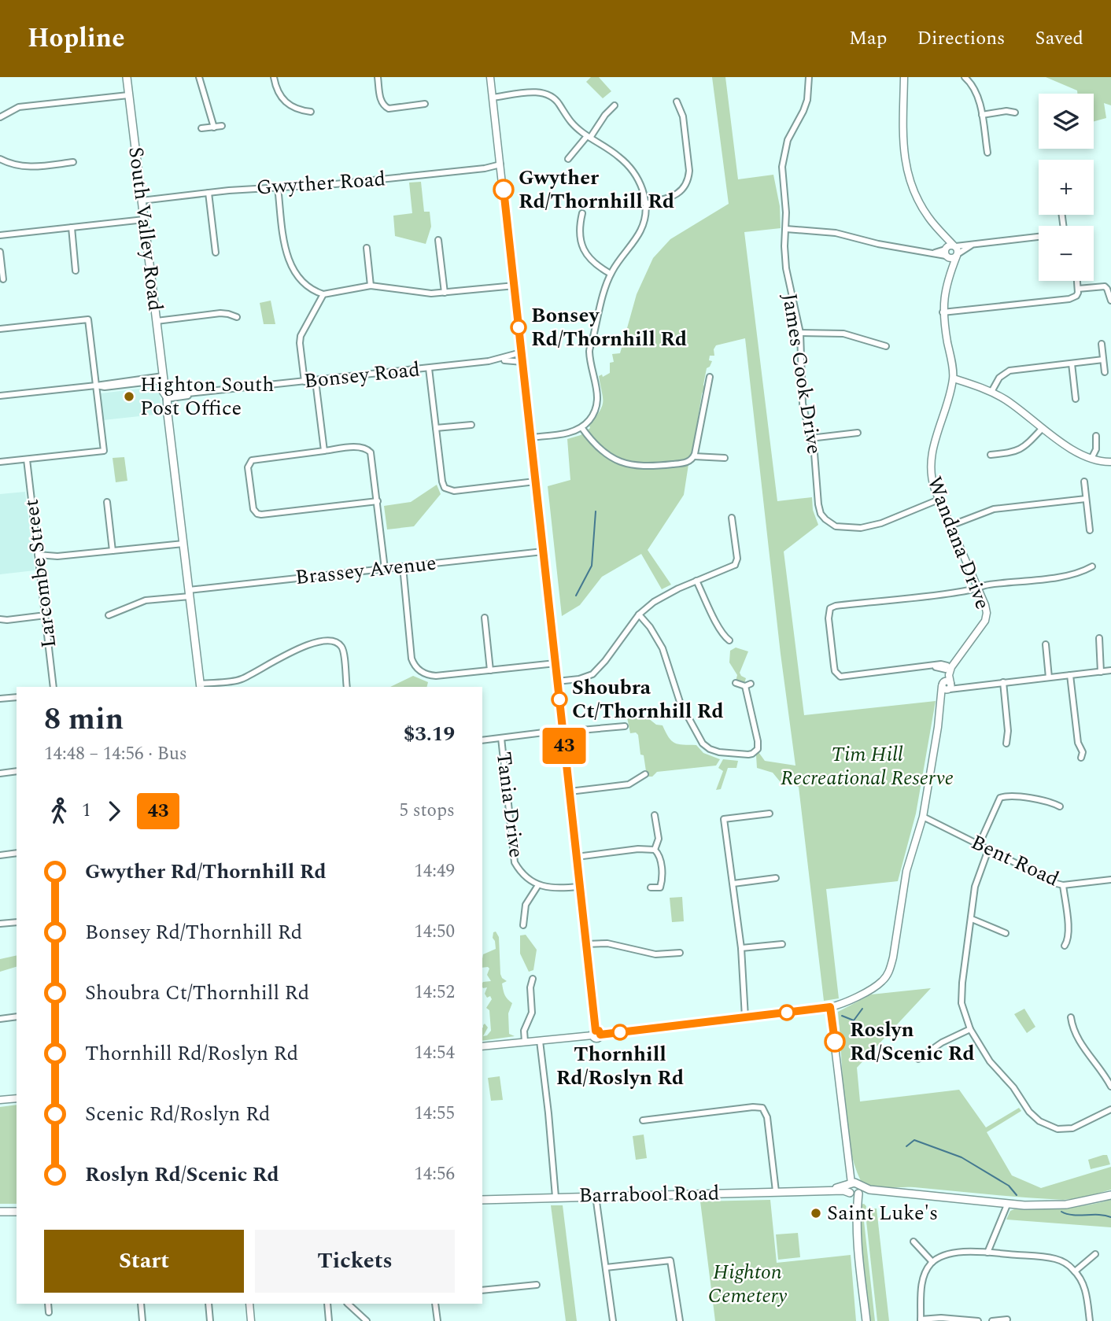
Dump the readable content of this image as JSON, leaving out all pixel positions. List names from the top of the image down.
{
  "streets": {
    "main road": ["South Valley Road", "Barrabool Road"],
    "street": [
      "Gwyther Road",
      "James Cook Drive",
      "Bonsey Road",
      "Wandana Drive",
      "Brassey Avenue",
      "Larcombe Street",
      "Tania Drive",
      "Bent Road"
    ]
  },
  "crossings": [
    ["Gwyther Road", "South Valley Road"],
    ["South Valley Road", "Bonsey Road"],
    ["South Valley Road", "Brassey Avenue"],
    ["James Cook Drive", "Wandana Drive"]
  ],
  "parks": ["Tim Hill Recreational Reserve", "Highton Cemetery"],
  "places": [
    "Gwyther Rd/Thornhill Rd",
    "Bonsey Rd/Thornhill Rd",
    "Highton South Post Office",
    "Shoubra Ct/Thornhill Rd",
    "Thornhill Rd/Roslyn Rd",
    "Roslyn Rd/Scenic Rd",
    "Saint Luke's"
  ],
  "lines": ["bus line 43"],
  "page": {
    "header": "Hopline",
    "nav": ["Map", "Directions", "Saved"],
    "on_map": "43",
    "map_buttons": ["+", "−"],
    "heading": ["8 min", "14:48 – 14:56 · Bus", "$3.19"],
    "legs": ["1", "43", "5 stops"],
    "list": [
      {
        "name": "Gwyther Rd/Thornhill Rd",
        "value": "14:49"
      },
      {
        "name": "Bonsey Rd/Thornhill Rd",
        "value": "14:50"
      },
      {
        "name": "Shoubra Ct/Thornhill Rd",
        "value": "14:52"
      },
      {
        "name": "Thornhill Rd/Roslyn Rd",
        "value": "14:54"
      },
      {
        "name": "Scenic Rd/Roslyn Rd",
        "value": "14:55"
      },
      {
        "name": "Roslyn Rd/Scenic Rd",
        "value": "14:56"
      }
    ],
    "buttons": ["Start", "Tickets"]
  }
}
